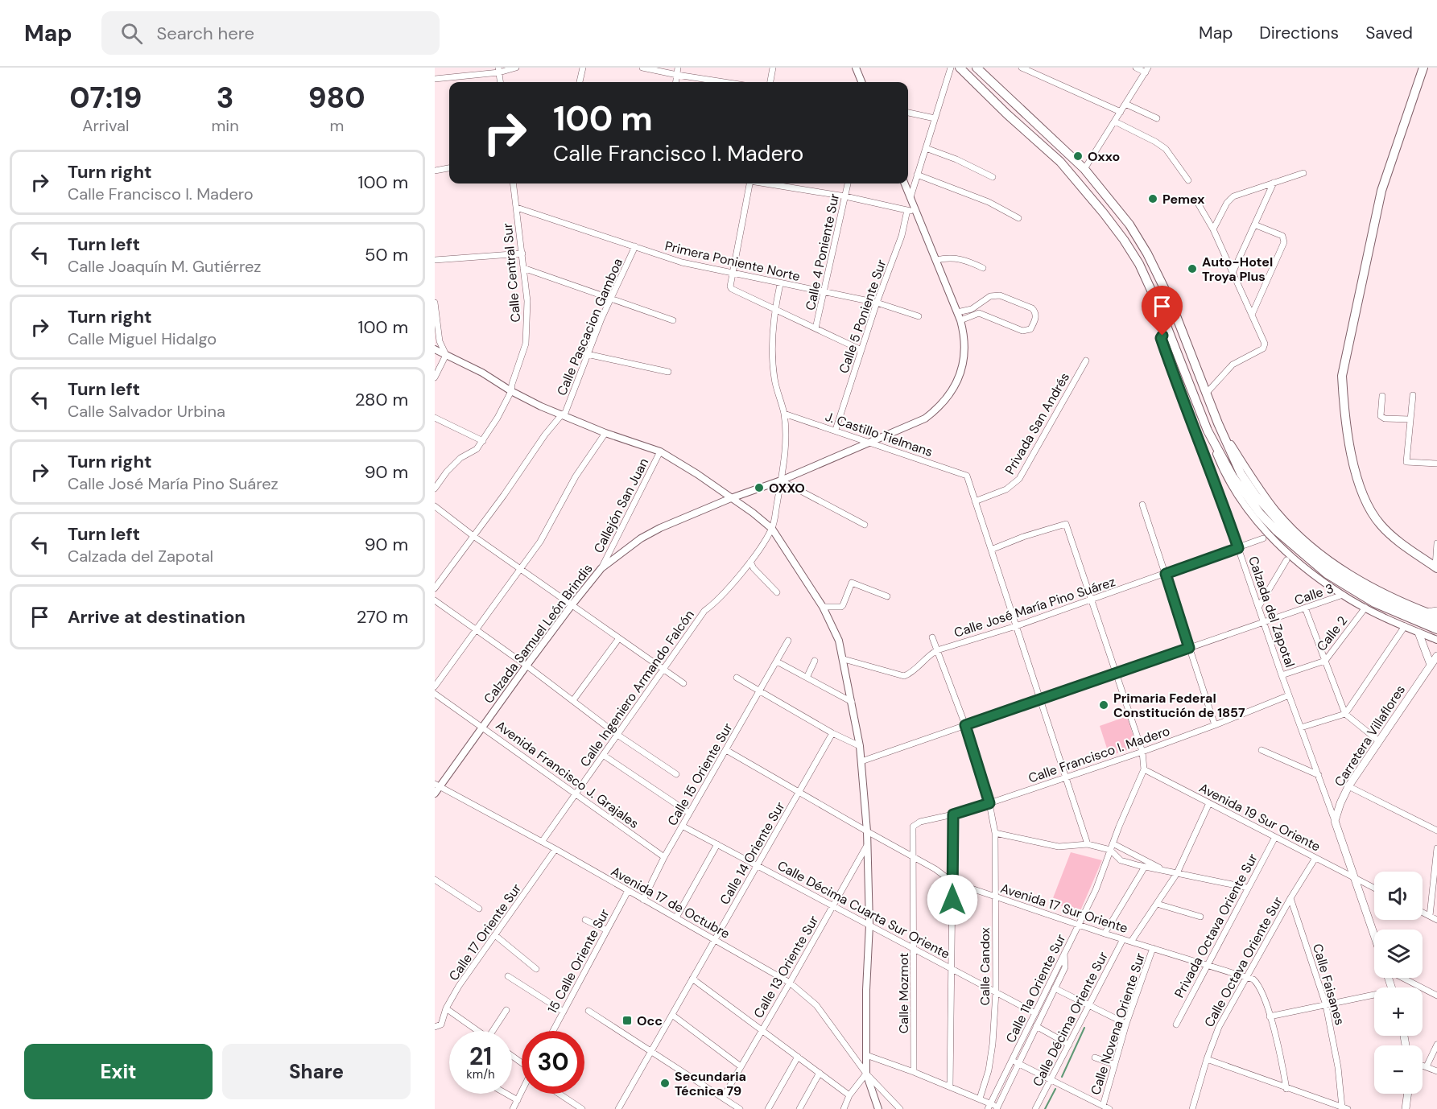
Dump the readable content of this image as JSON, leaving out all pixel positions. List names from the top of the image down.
{
  "streets": {
    "main road": ["Carretera Villaflores"],
    "street": [
      "Calle 4 Poniente Sur",
      "Primera Poniente Norte",
      "Calle Central Sur",
      "Calle 5 Poniente Sur",
      "Calle Pascacion Gamboa",
      "Privada San Andrés",
      "J. Castillo Tielmans",
      "Callejón San Juan",
      "Calle 3",
      "Calle José María Pino Suárez",
      "Calzada del Zapotal",
      "Calzada Samuel León Brindis",
      "Calle 2",
      "Calle Ingeniero Armando Falcón",
      "Calle Francisco I. Madero",
      "Avenida Francisco J. Grajales",
      "Calle 15 Oriente Sur",
      "Avenida 19 Sur Oriente",
      "Calle 14 Oriente Sur",
      "Avenida 17 de Octubre",
      "Avenida 17 Sur Oriente",
      "Calle Décima Cuarta Sur Oriente",
      "Privada Octava Oriente Sur",
      "Calle 17 Oriente Sur",
      "15 Calle Oriente Sur",
      "Calle Octava Oriente Sur",
      "Calle 13 Oriente Sur",
      "Calle Candox",
      "Calle Faisanes",
      "Calle 11a Oriente Sur",
      "Calle Mozmot",
      "Calle Décima Oriente Sur",
      "Calle Novena Oriente Sur"
    ]
  },
  "crossings": [
    ["Calle 4 Poniente Sur", "Primera Poniente Norte"],
    ["Primera Poniente Norte", "Calle Central Sur"],
    ["Primera Poniente Norte", "Calle 5 Poniente Sur"],
    ["Primera Poniente Norte", "Calle Pascacion Gamboa"],
    ["Calle 5 Poniente Sur", "J. Castillo Tielmans"],
    ["Privada San Andrés", "J. Castillo Tielmans"],
    ["J. Castillo Tielmans", "Calzada Samuel León Brindis"],
    ["Callejón San Juan", "Calzada Samuel León Brindis"],
    ["Calle 3", "Calzada del Zapotal"],
    ["Calle 3", "Calle Candox"],
    ["Calle José María Pino Suárez", "Calzada del Zapotal"],
    ["Calle José María Pino Suárez", "Calle Candox"],
    ["Calzada del Zapotal", "Calle 2"],
    ["Calzada del Zapotal", "Carretera Villaflores"],
    ["Calzada del Zapotal", "Calle Francisco I. Madero"],
    ["Calzada Samuel León Brindis", "Avenida Francisco J. Grajales"],
    ["Calzada Samuel León Brindis", "Avenida 17 de Octubre"],
    ["Calle Ingeniero Armando Falcón", "Avenida Francisco J. Grajales"],
    ["Calle Ingeniero Armando Falcón", "Avenida 17 de Octubre"],
    ["Calle Francisco I. Madero", "Calle Candox"],
    ["Calle Francisco I. Madero", "Calle Mozmot"],
    ["Avenida Francisco J. Grajales", "Calle 15 Oriente Sur"],
    ["Calle 15 Oriente Sur", "Avenida 17 de Octubre"],
    ["Calle 15 Oriente Sur", "Avenida 17 Sur Oriente"],
    ["Calle 15 Oriente Sur", "Calle Décima Cuarta Sur Oriente"],
    ["Avenida 19 Sur Oriente", "Privada Octava Oriente Sur"],
    ["Avenida 19 Sur Oriente", "Calle Octava Oriente Sur"],
    ["Avenida 19 Sur Oriente", "Calle 11a Oriente Sur"],
    ["Avenida 19 Sur Oriente", "Calle Novena Oriente Sur"],
    ["Calle 14 Oriente Sur", "Avenida 17 de Octubre"],
    ["Calle 14 Oriente Sur", "Avenida 17 Sur Oriente"],
    ["Calle 14 Oriente Sur", "Calle Décima Cuarta Sur Oriente"],
    ["Avenida 17 de Octubre", "Calle 17 Oriente Sur"],
    ["Avenida 17 de Octubre", "15 Calle Oriente Sur"],
    ["Avenida 17 de Octubre", "Calle 13 Oriente Sur"],
    ["Avenida 17 Sur Oriente", "Privada Octava Oriente Sur"],
    ["Avenida 17 Sur Oriente", "Calle Octava Oriente Sur"],
    ["Avenida 17 Sur Oriente", "Calle Candox"],
    ["Avenida 17 Sur Oriente", "Calle 11a Oriente Sur"],
    ["Avenida 17 Sur Oriente", "Calle Mozmot"],
    ["Avenida 17 Sur Oriente", "Calle Décima Oriente Sur"],
    ["Avenida 17 Sur Oriente", "Calle Novena Oriente Sur"],
    ["Calle Décima Cuarta Sur Oriente", "Calle 13 Oriente Sur"],
    ["Calle Décima Cuarta Sur Oriente", "Calle Candox"],
    ["Calle Décima Cuarta Sur Oriente", "Calle 11a Oriente Sur"],
    ["Calle Décima Cuarta Sur Oriente", "Calle Mozmot"],
    ["Calle Octava Oriente Sur", "Calle Faisanes"]
  ],
  "places": {
    "other": [
      "Oxxo",
      "Pemex",
      "Auto-Hotel Troya Plus",
      "OXXO",
      "Primaria Federal Constitución de 1857",
      "Secundaria Técnica 79"
    ],
    "transit": ["Occ"]
  },
  "page": {
    "header": "Map",
    "search": "Search here",
    "nav": ["Map", "Directions", "Saved"],
    "eta": [
      "07:19",
      "Arrival",
      "3",
      "min",
      "980",
      "m"
    ],
    "turn": ["100 m", "Calle Francisco I. Madero"],
    "list": [
      {
        "name": "Turn right",
        "note": "Calle Francisco I. Madero",
        "value": "100 m"
      },
      {
        "name": "Turn left",
        "note": "Calle Joaquín M. Gutiérrez",
        "value": "50 m"
      },
      {
        "name": "Turn right",
        "note": "Calle Miguel Hidalgo",
        "value": "100 m"
      },
      {
        "name": "Turn left",
        "note": "Calle Salvador Urbina",
        "value": "280 m"
      },
      {
        "name": "Turn right",
        "note": "Calle José María Pino Suárez",
        "value": "90 m"
      },
      {
        "name": "Turn left",
        "note": "Calzada del Zapotal",
        "value": "90 m"
      },
      {
        "name": "Arrive at destination",
        "value": "270 m"
      }
    ],
    "map_buttons": ["+", "−"],
    "speed": "21 km/h",
    "limit": "30",
    "buttons": ["Exit", "Share"]
  }
}
